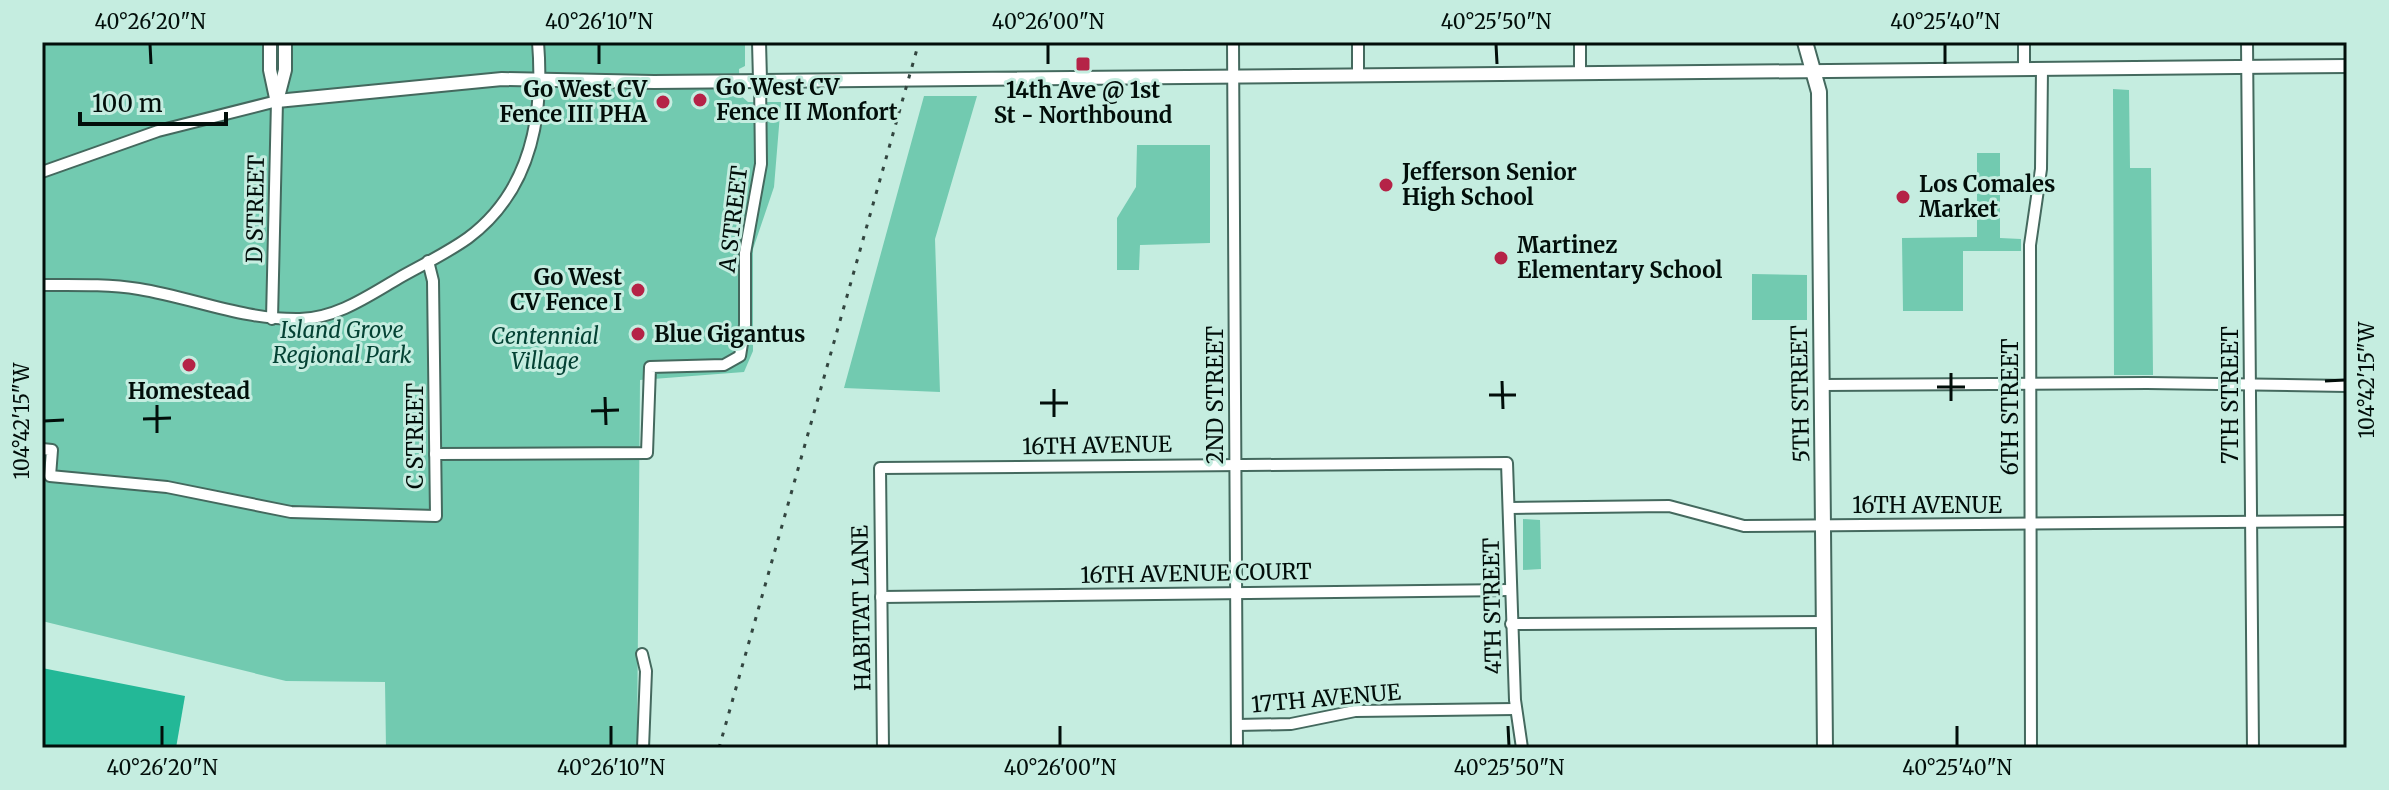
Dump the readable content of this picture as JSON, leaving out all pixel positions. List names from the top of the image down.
{
  "streets": {
    "main road": ["5TH STREET"],
    "street": [
      "D STREET",
      "A STREET",
      "2ND STREET",
      "7TH STREET",
      "6TH STREET",
      "C STREET",
      "16TH AVENUE",
      "16TH AVENUE COURT",
      "4TH STREET",
      "HABITAT LANE",
      "17TH AVENUE"
    ]
  },
  "crossings": [
    ["A STREET", "C STREET"],
    ["5TH STREET", "16TH AVENUE"],
    ["2ND STREET", "16TH AVENUE"],
    ["2ND STREET", "16TH AVENUE COURT"],
    ["2ND STREET", "17TH AVENUE"],
    ["7TH STREET", "16TH AVENUE"],
    ["6TH STREET", "16TH AVENUE"],
    ["16TH AVENUE", "4TH STREET"],
    ["16TH AVENUE", "HABITAT LANE"],
    ["16TH AVENUE COURT", "4TH STREET"],
    ["16TH AVENUE COURT", "HABITAT LANE"],
    ["4TH STREET", "17TH AVENUE"]
  ],
  "parks": ["Island Grove Regional Park", "Centennial Village"],
  "places": {
    "transit": ["14th Ave @ 1st St - Northbound"],
    "other": [
      "Go West CV Fence II Monfort",
      "Go West CV Fence III PHA",
      "Jefferson Senior High School",
      "Los Comales Market",
      "Martinez Elementary School",
      "Go West CV Fence I",
      "Blue Gigantus",
      "Homestead"
    ]
  },
  "scale_bar": "100 m",
  "coordinates": [
    "40°26'20\"N",
    "40°26'10\"N",
    "40°26'00\"N",
    "40°25'50\"N",
    "40°25'40\"N",
    "104°42'15\"W"
  ]
}
